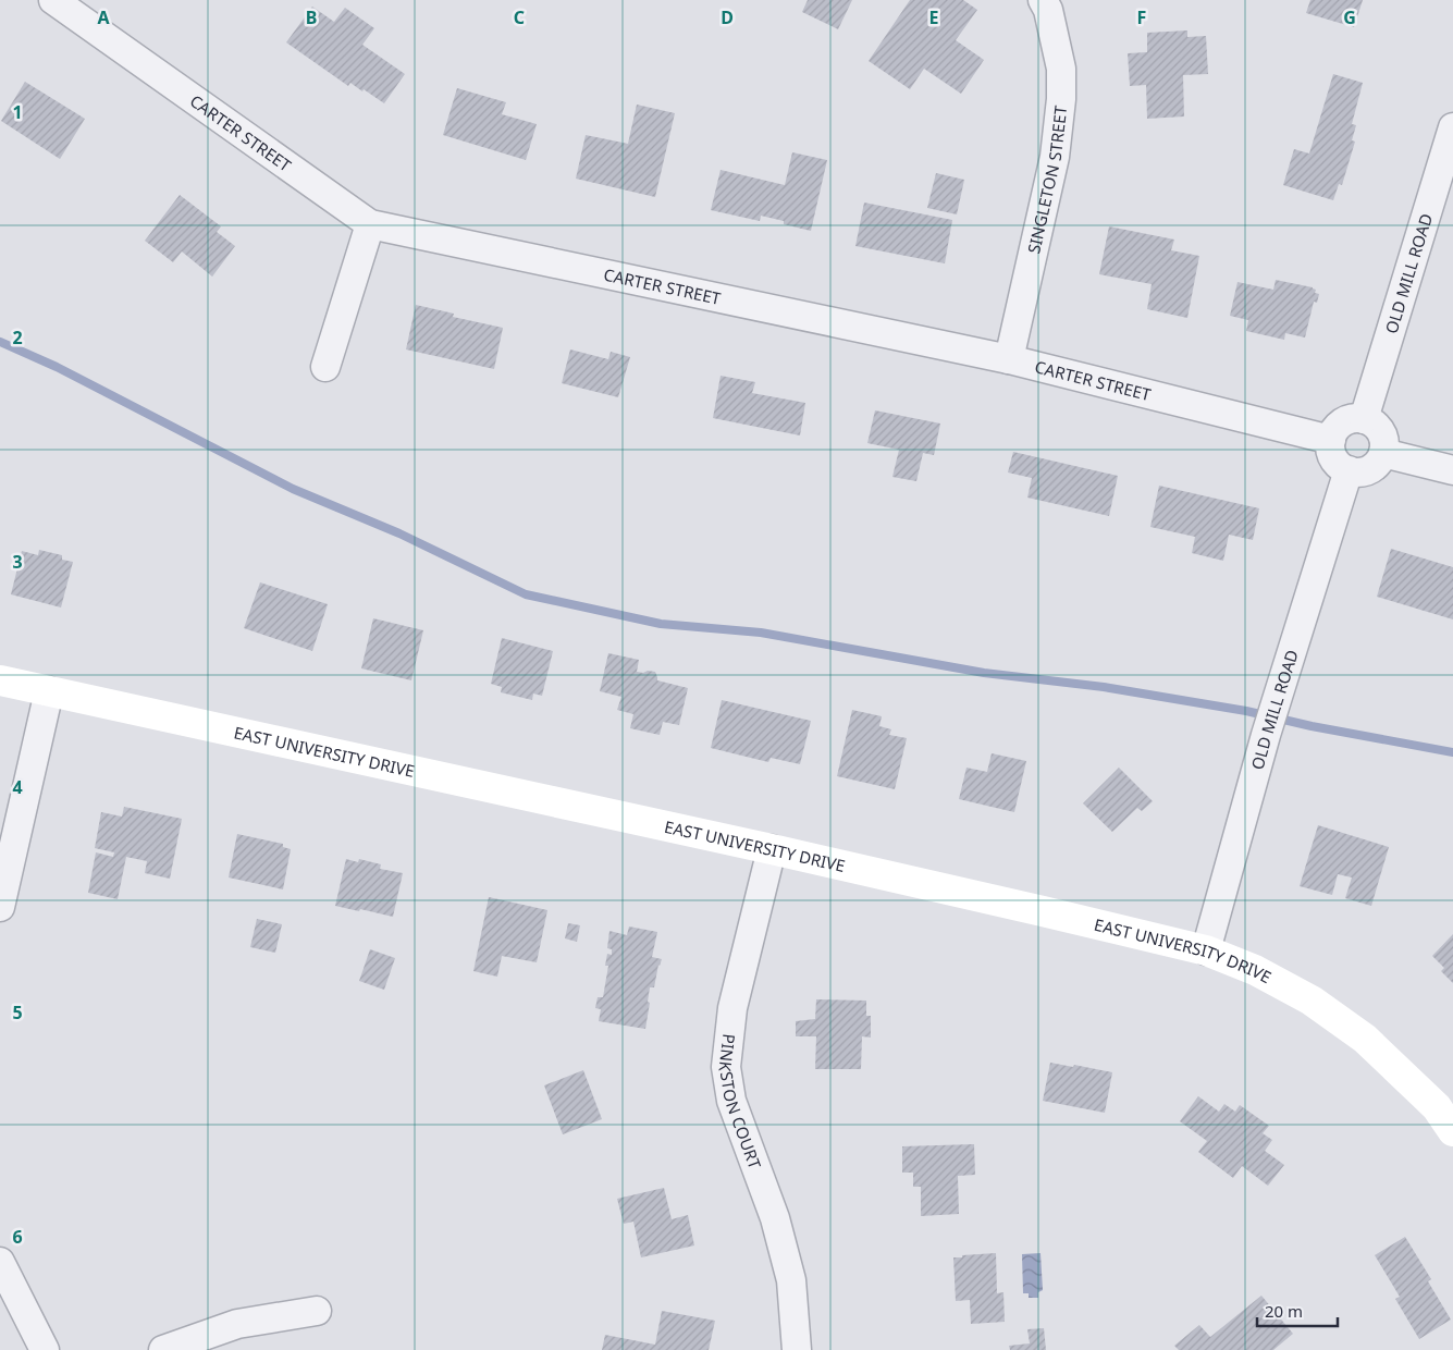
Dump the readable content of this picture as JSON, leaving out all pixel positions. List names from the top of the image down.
{
  "streets": {
    "main road": ["EAST UNIVERSITY DRIVE"],
    "street": [
      "CARTER STREET",
      "SINGLETON STREET",
      "OLD MILL ROAD",
      "PINKSTON COURT"
    ]
  },
  "crossings": [
    ["CARTER STREET", "SINGLETON STREET"],
    ["CARTER STREET", "OLD MILL ROAD"],
    ["OLD MILL ROAD", "EAST UNIVERSITY DRIVE"],
    ["EAST UNIVERSITY DRIVE", "PINKSTON COURT"]
  ],
  "scale_bar": "20 m",
  "grid": {
    "columns": [
      "A",
      "B",
      "C",
      "D",
      "E",
      "F",
      "G"
    ],
    "rows": [
      "1",
      "2",
      "3",
      "4",
      "5",
      "6"
    ]
  }
}
